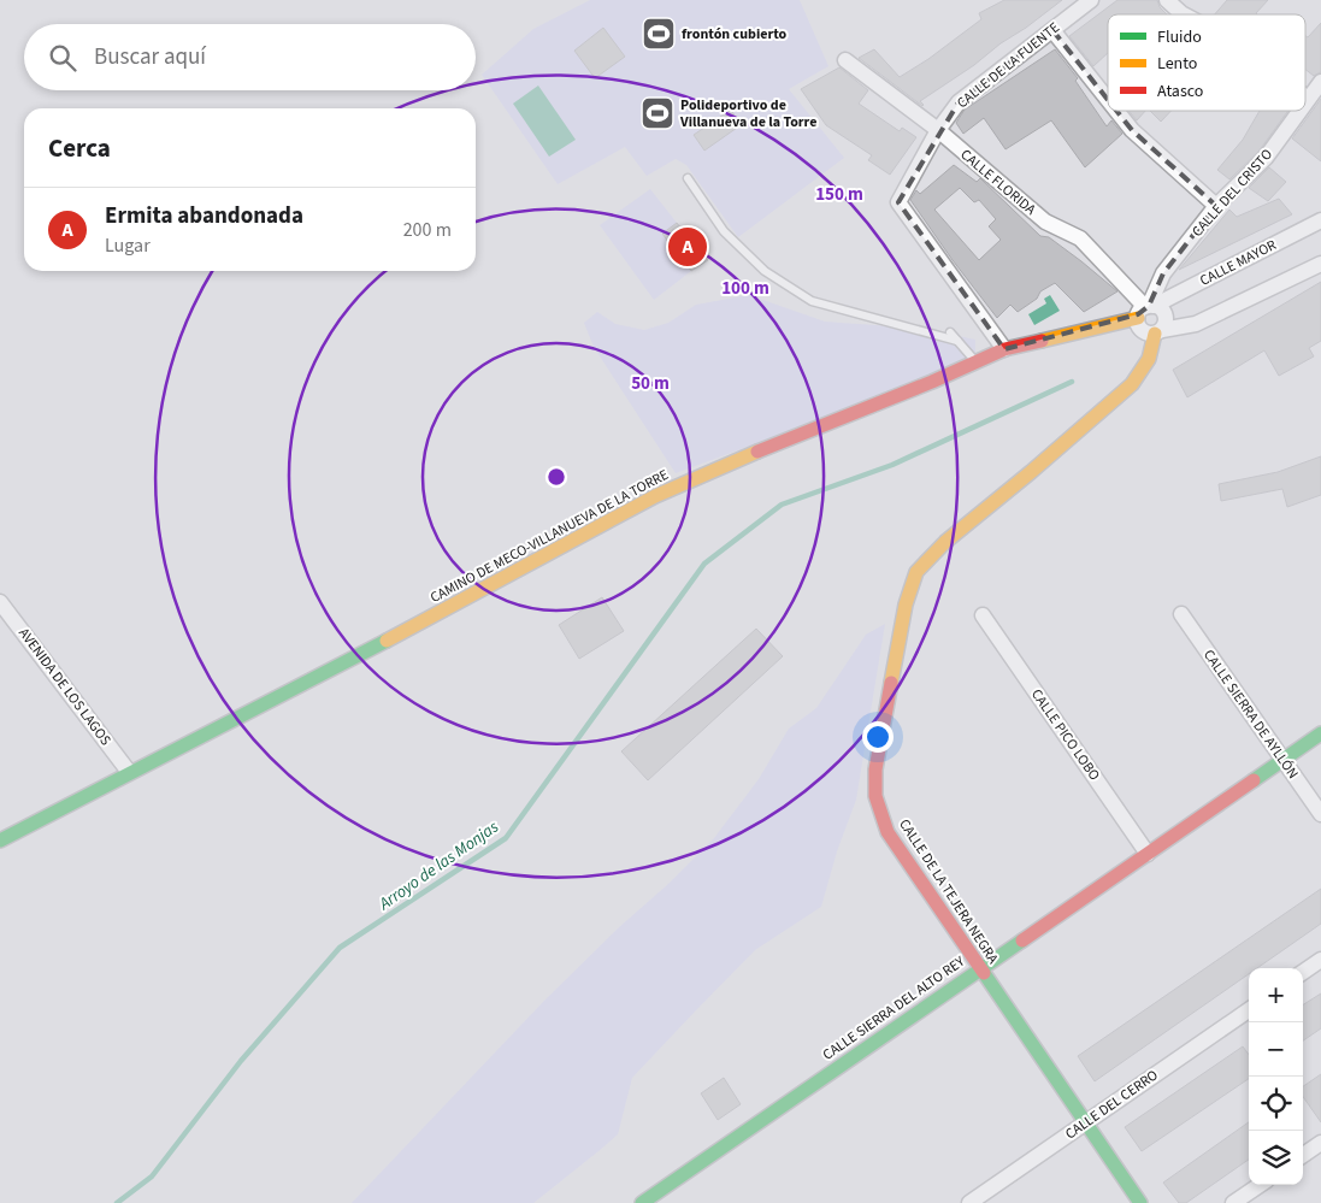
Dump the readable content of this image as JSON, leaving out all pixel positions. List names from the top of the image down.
{
  "streets": {
    "street": [
      "CALLE DE LA FUENTE",
      "CALLE FLORIDA",
      "CALLE DEL CRISTO",
      "CALLE MAYOR",
      "CAMINO DE MECO-VILLANUEVA DE LA TORRE",
      "AVENIDA DE LOS LAGOS",
      "CALLE SIERRA DE AYLLÓN",
      "CALLE PICO LOBO",
      "CALLE DE LA TEJERA NEGRA",
      "CALLE SIERRA DEL ALTO REY",
      "CALLE DEL CERRO"
    ]
  },
  "crossings": [
    ["CALLE DE LA FUENTE", "CALLE FLORIDA"],
    ["CALLE DE LA FUENTE", "CAMINO DE MECO-VILLANUEVA DE LA TORRE"],
    ["CALLE FLORIDA", "CALLE DEL CRISTO"],
    ["CALLE FLORIDA", "CALLE MAYOR"],
    ["CALLE FLORIDA", "CAMINO DE MECO-VILLANUEVA DE LA TORRE"],
    ["CALLE FLORIDA", "CALLE DE LA TEJERA NEGRA"],
    ["CALLE DEL CRISTO", "CALLE MAYOR"],
    ["CALLE DEL CRISTO", "CAMINO DE MECO-VILLANUEVA DE LA TORRE"],
    ["CALLE DEL CRISTO", "CALLE DE LA TEJERA NEGRA"],
    ["CALLE MAYOR", "CAMINO DE MECO-VILLANUEVA DE LA TORRE"],
    ["CALLE MAYOR", "CALLE DE LA TEJERA NEGRA"],
    ["CAMINO DE MECO-VILLANUEVA DE LA TORRE", "AVENIDA DE LOS LAGOS"],
    ["CAMINO DE MECO-VILLANUEVA DE LA TORRE", "CALLE DE LA TEJERA NEGRA"],
    ["CALLE SIERRA DE AYLLÓN", "CALLE SIERRA DEL ALTO REY"],
    ["CALLE PICO LOBO", "CALLE SIERRA DEL ALTO REY"],
    ["CALLE DE LA TEJERA NEGRA", "CALLE SIERRA DEL ALTO REY"],
    ["CALLE DE LA TEJERA NEGRA", "CALLE DEL CERRO"]
  ],
  "water": ["Arroyo de las Monjas"],
  "places": {
    "sports": ["frontón cubierto", "Polideportivo de Villanueva de la Torre"]
  },
  "legend": ["Fluido", "Lento", "Atasco"],
  "page": {
    "search": "Buscar aquí",
    "heading": "Cerca",
    "list": [
      {
        "mark": "A",
        "name": "Ermita abandonada",
        "note": "Lugar",
        "value": "200 m"
      }
    ],
    "pins": "A",
    "map_buttons": ["+", "−"]
  },
  "rings": ["150 m", "100 m", "50 m"]
}
